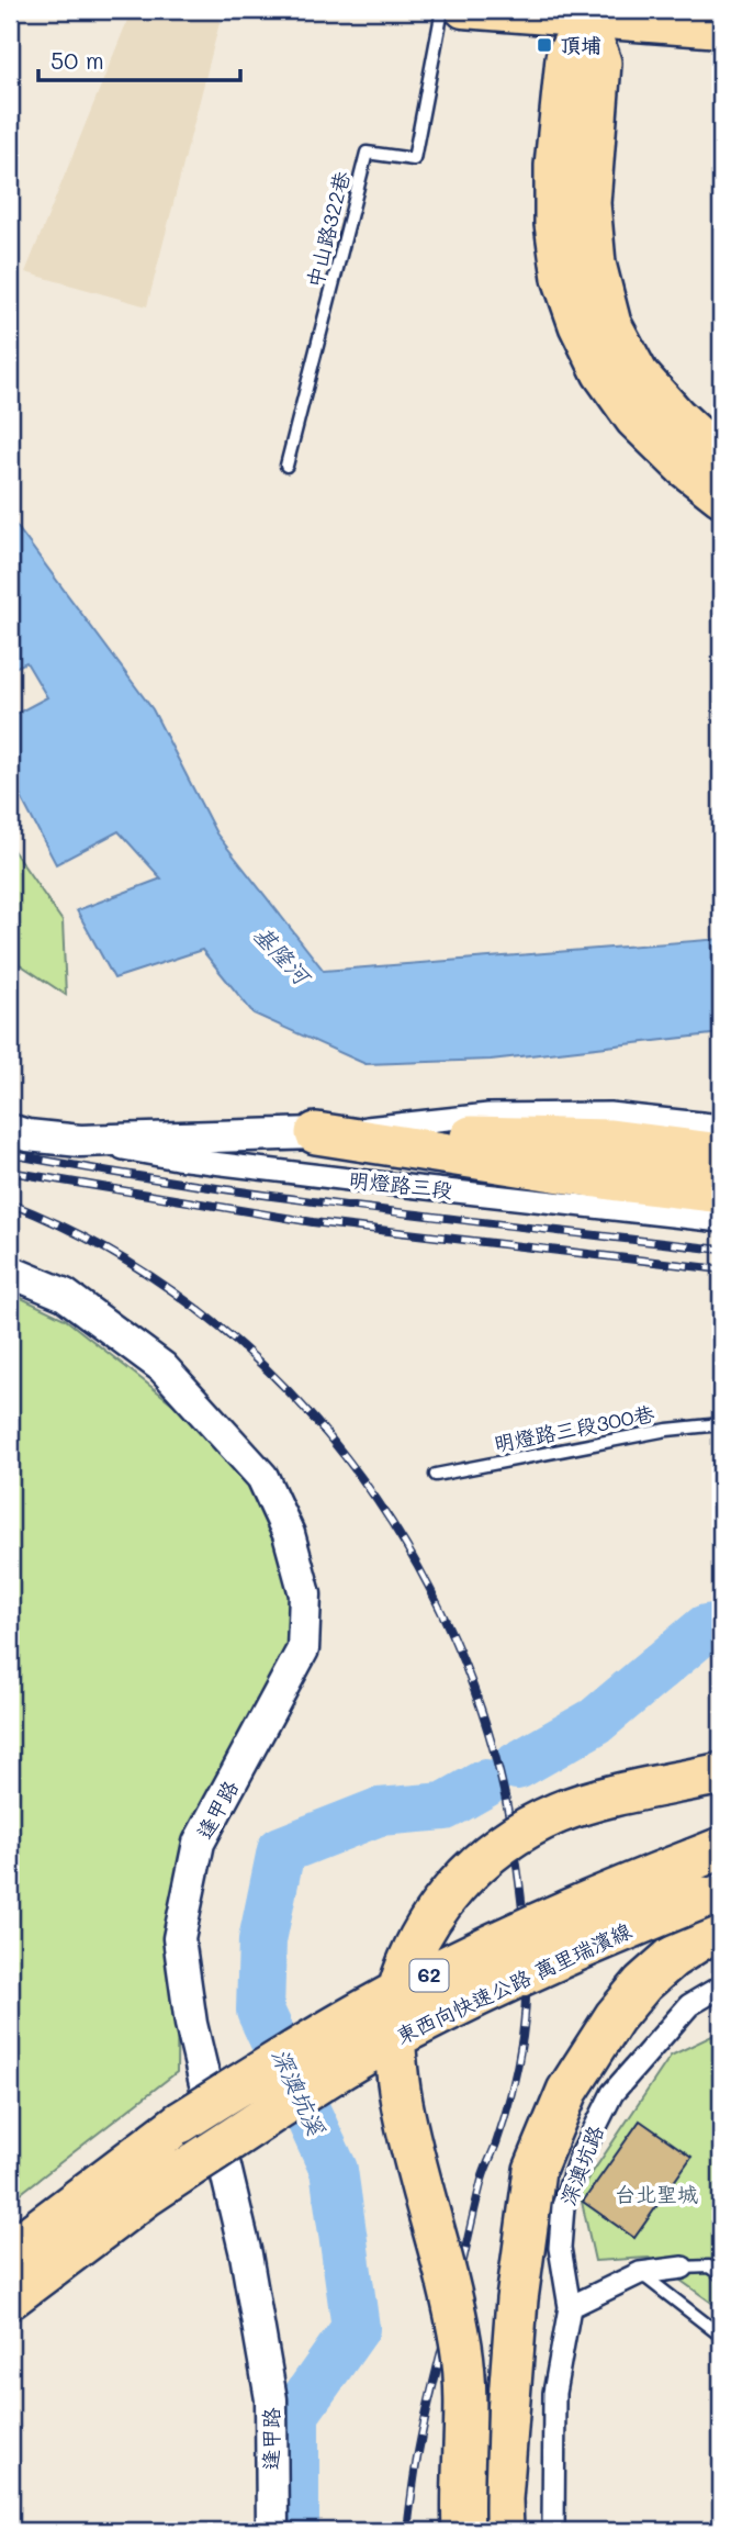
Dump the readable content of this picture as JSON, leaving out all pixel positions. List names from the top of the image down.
{
  "streets": {
    "highway": ["62", "東西向快速公路 萬里瑞濱線"],
    "main road": ["明燈路三段", "逢甲路"],
    "street": ["深澳坑路"],
    "lane": ["中山路322巷", "明燈路三段300巷"]
  },
  "water": ["基隆河", "深澳坑溪"],
  "parks": ["台北聖城"],
  "places": {
    "transit": ["頂埔"]
  },
  "scale_bar": "50 m"
}
